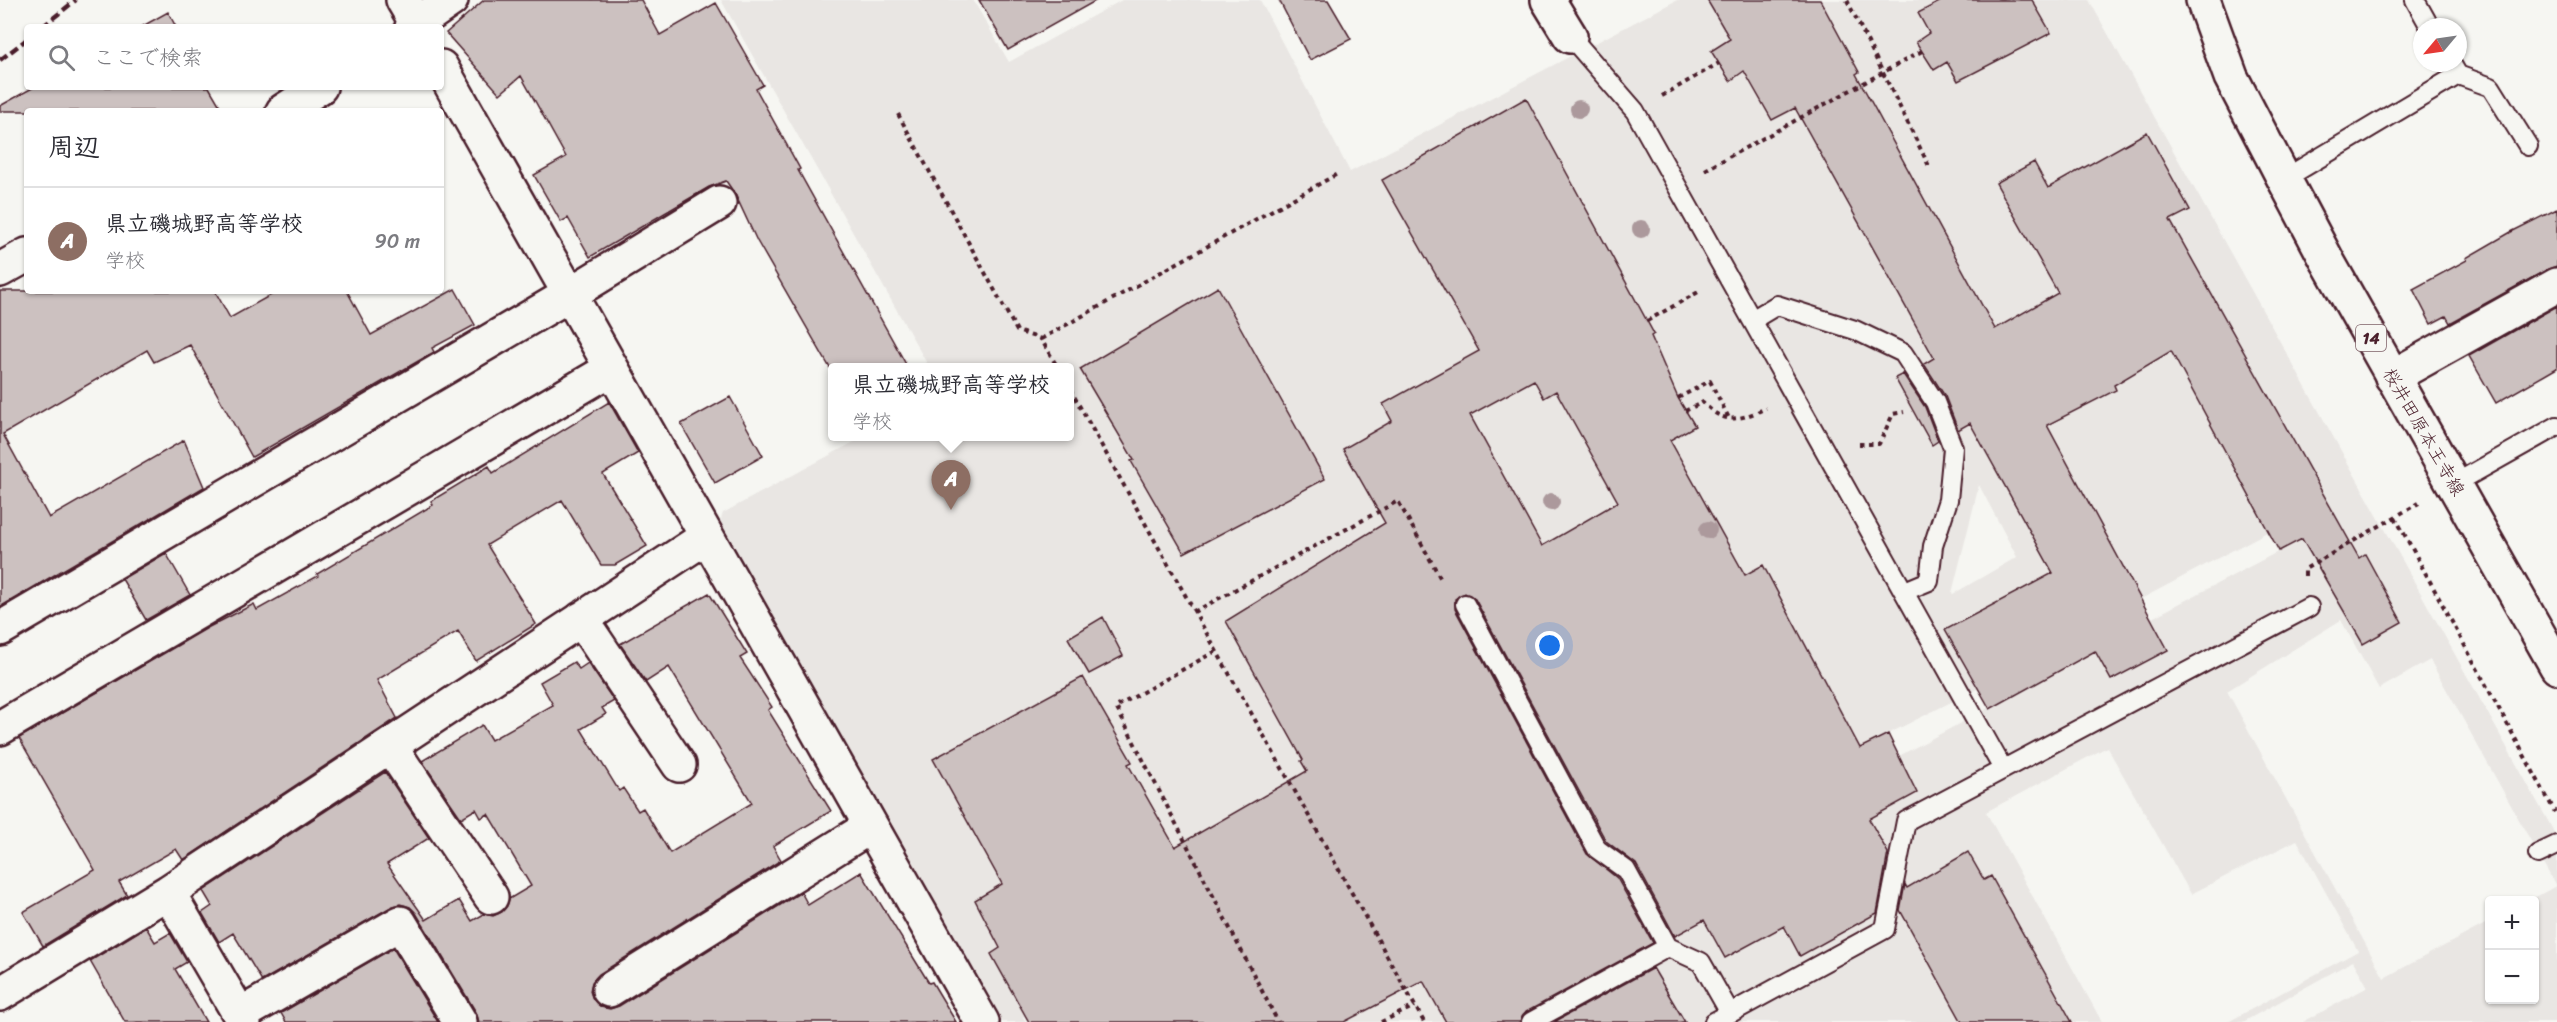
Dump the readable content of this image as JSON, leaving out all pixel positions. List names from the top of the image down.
{
  "streets": {
    "street": ["14", "桜井田原本王寺線"]
  },
  "north": "bottom left",
  "page": {
    "search": "ここで検索",
    "heading": "周辺",
    "list": [
      {
        "mark": "A",
        "name": "県立磯城野高等学校",
        "note": "学校",
        "value": "90 m"
      }
    ],
    "popup": ["県立磯城野高等学校", "学校"],
    "pins": "A",
    "map_buttons": ["+", "−"]
  }
}
